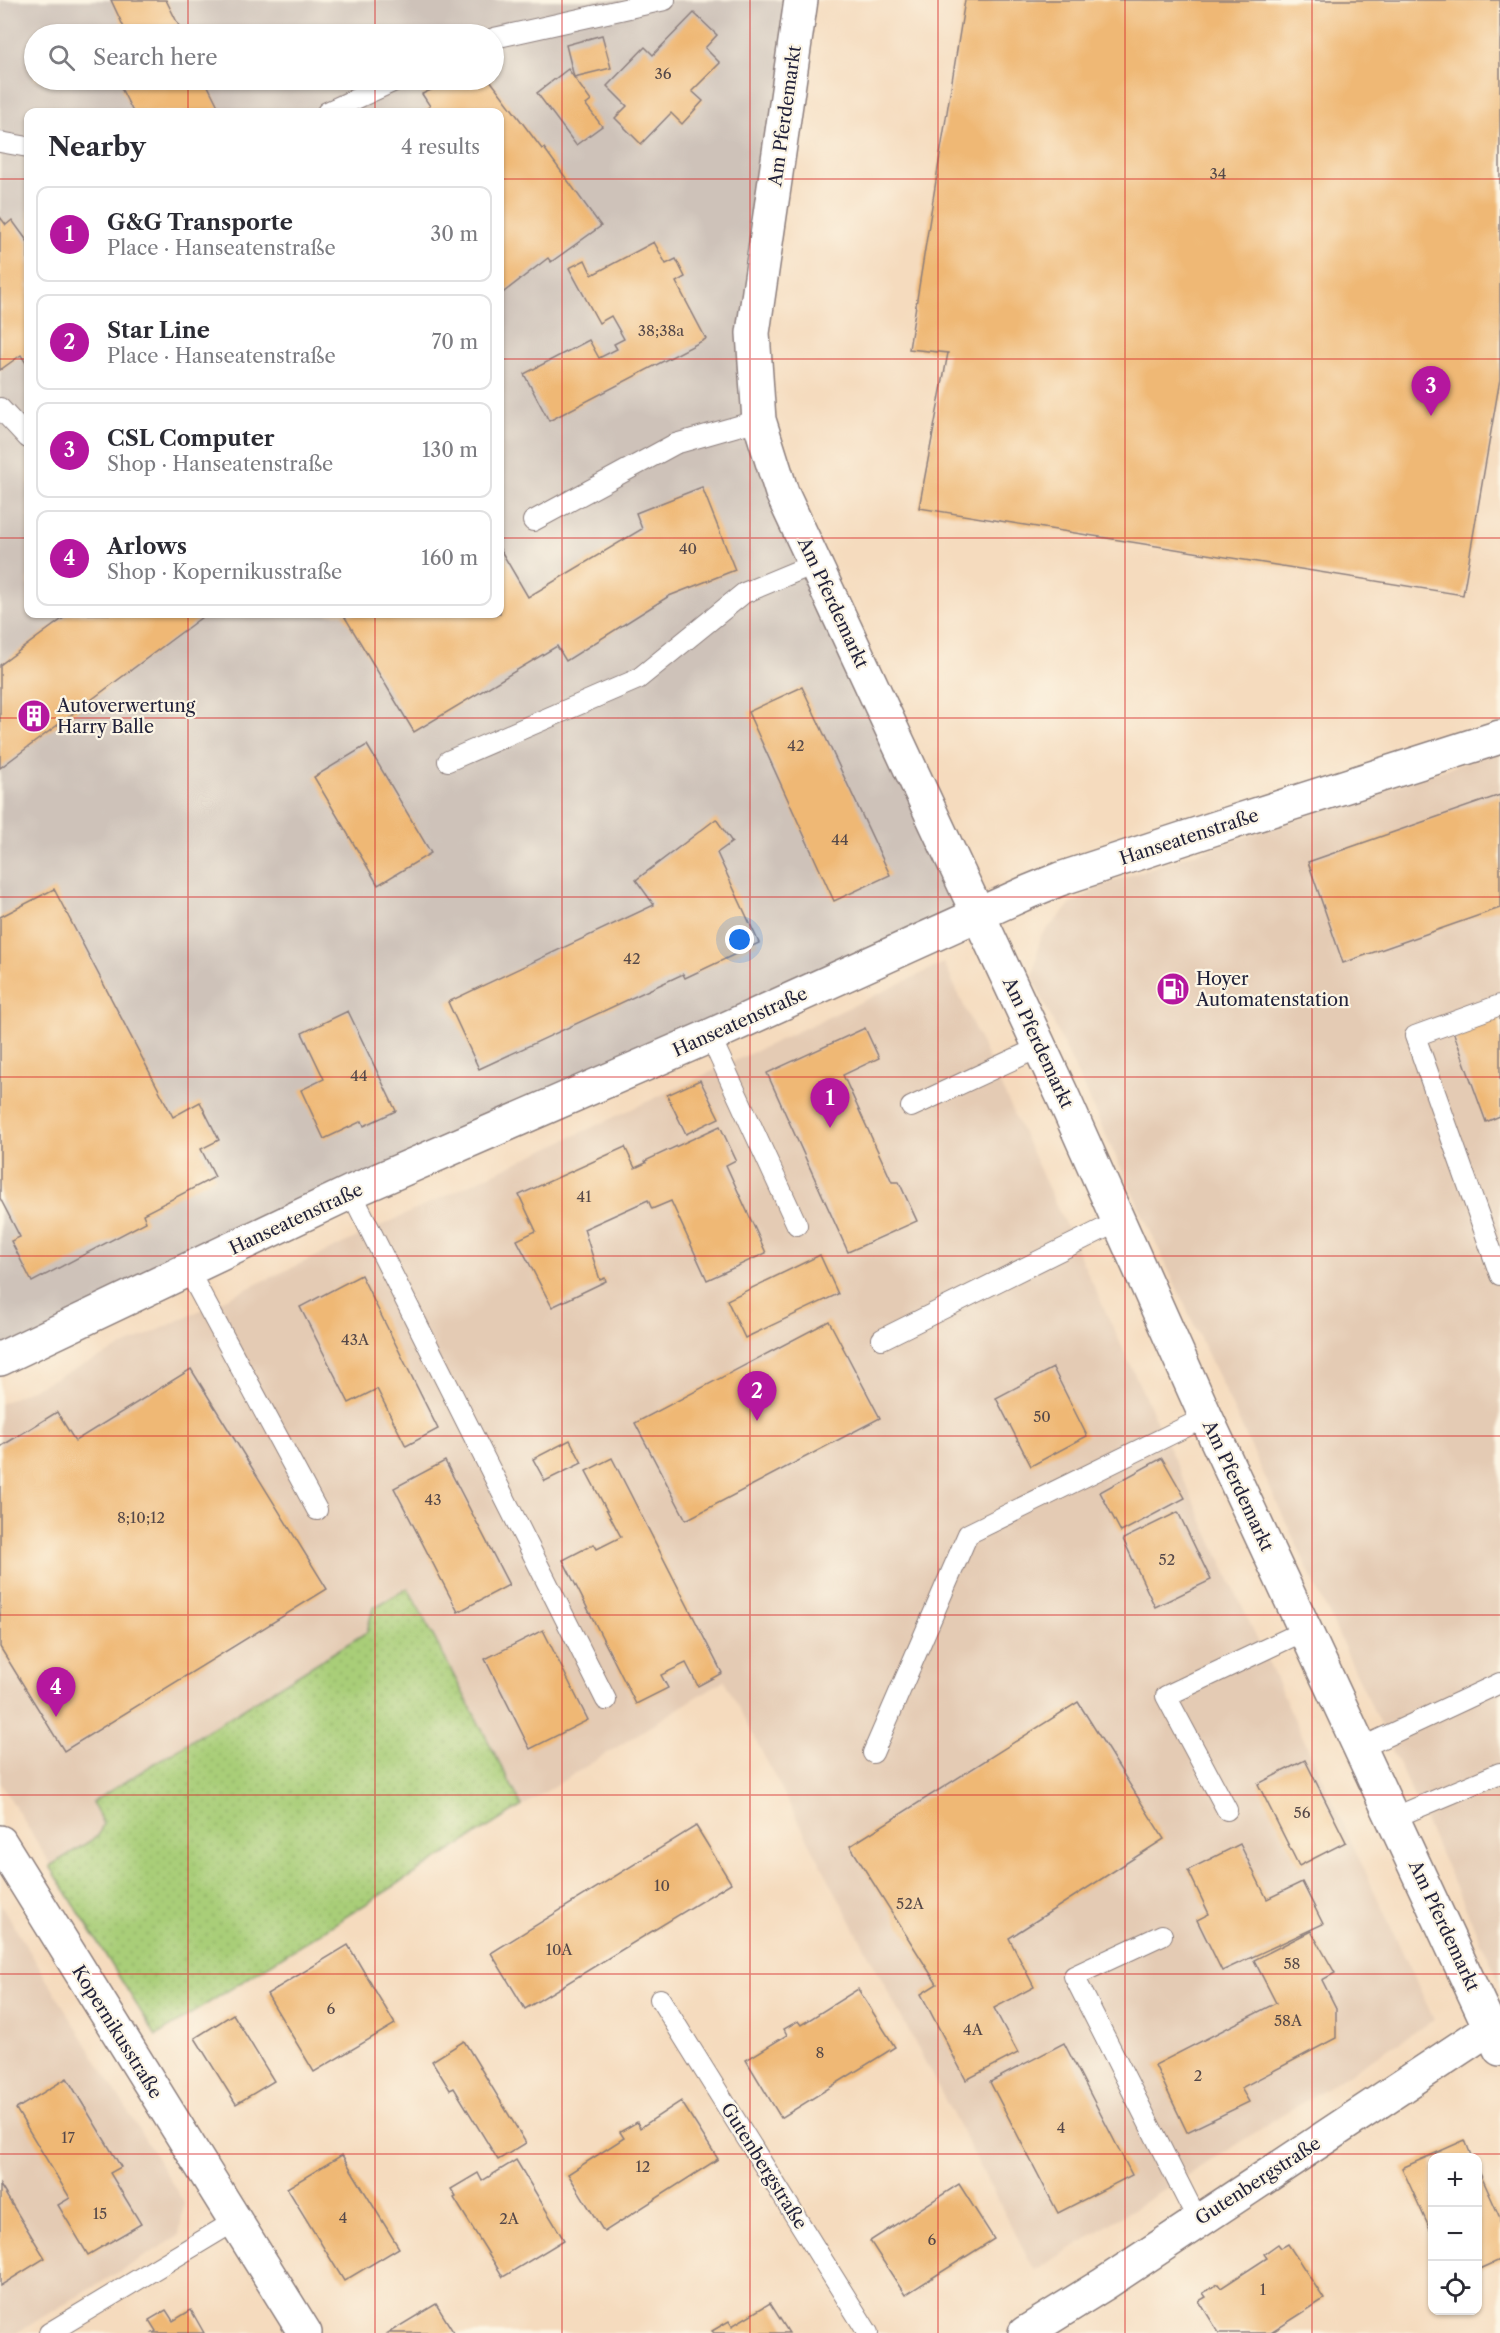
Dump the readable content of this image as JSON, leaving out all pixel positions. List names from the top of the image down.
{
  "streets": {
    "street": [
      "Am Pferdemarkt",
      "Hanseatenstraße",
      "Kopernikusstraße",
      "Gutenbergstraße"
    ]
  },
  "crossings": [
    ["Am Pferdemarkt", "Hanseatenstraße"],
    ["Am Pferdemarkt", "Gutenbergstraße"]
  ],
  "places": {
    "building": ["Autoverwertung Harry Balle"],
    "fuel station": ["Hoyer Automatenstation"]
  },
  "house_numbers": [
    "36",
    "34",
    "38;38a",
    "40",
    "42",
    "44",
    "42",
    "44",
    "41",
    "43A",
    "50",
    "43",
    "8;10;12",
    "52",
    "56",
    "10",
    "52A",
    "10A",
    "58",
    "6",
    "58A",
    "4A",
    "8",
    "2",
    "4",
    "17",
    "12",
    "15",
    "4",
    "2A",
    "6",
    "1"
  ],
  "page": {
    "search": "Search here",
    "heading": ["Nearby", "4 results"],
    "list": [
      {
        "mark": "1",
        "name": "G&G Transporte",
        "note": "Place · Hanseatenstraße",
        "value": "30 m"
      },
      {
        "mark": "2",
        "name": "Star Line",
        "note": "Place · Hanseatenstraße",
        "value": "70 m"
      },
      {
        "mark": "3",
        "name": "CSL Computer",
        "note": "Shop · Hanseatenstraße",
        "value": "130 m"
      },
      {
        "mark": "4",
        "name": "Arlows",
        "note": "Shop · Kopernikusstraße",
        "value": "160 m"
      }
    ],
    "pins": [
      "3",
      "1",
      "2",
      "4"
    ],
    "map_buttons": ["+", "−"]
  }
}
